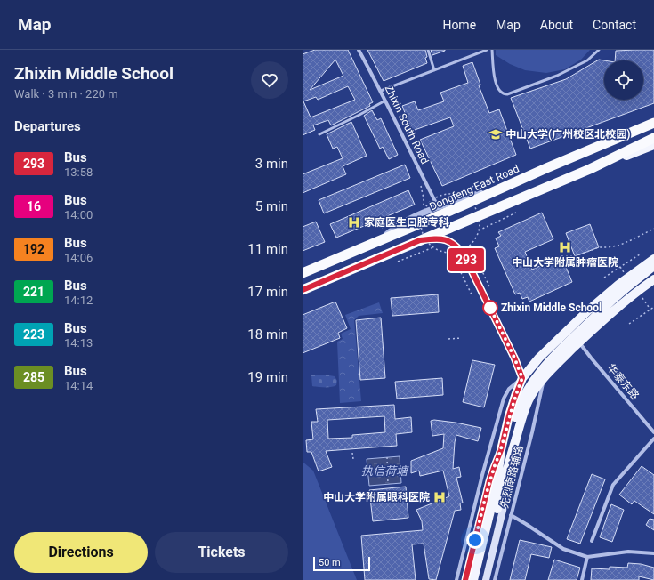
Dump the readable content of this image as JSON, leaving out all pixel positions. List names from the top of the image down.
{
  "streets": {
    "highway": ["Dongfeng East Road"],
    "street": ["Zhixin South Road", "华泰东路", "先烈南路辅路"]
  },
  "water": ["执信荷塘"],
  "places": {
    "school or university": ["中山大学(广州校区北校园)"],
    "hospital": ["家庭医生口腔专科", "中山大学附属肿瘤医院", "中山大学附属眼科医院"],
    "other": ["Zhixin Middle School"]
  },
  "lines": ["bus line 293"],
  "scale_bar": "50 m",
  "page": {
    "header": "Map",
    "nav": [
      "Home",
      "Map",
      "About",
      "Contact"
    ],
    "heading": [
      ["Zhixin Middle School", "Walk · 3 min · 220 m"],
      "Departures"
    ],
    "on_map": "293",
    "list": [
      {
        "mark": "293",
        "name": "Bus",
        "note": "13:58",
        "value": "3 min"
      },
      {
        "mark": "16",
        "name": "Bus",
        "note": "14:00",
        "value": "5 min"
      },
      {
        "mark": "192",
        "name": "Bus",
        "note": "14:06",
        "value": "11 min"
      },
      {
        "mark": "221",
        "name": "Bus",
        "note": "14:12",
        "value": "17 min"
      },
      {
        "mark": "223",
        "name": "Bus",
        "note": "14:13",
        "value": "18 min"
      },
      {
        "mark": "285",
        "name": "Bus",
        "note": "14:14",
        "value": "19 min"
      }
    ],
    "buttons": ["Directions", "Tickets"],
    "scale": "50 m"
  }
}
